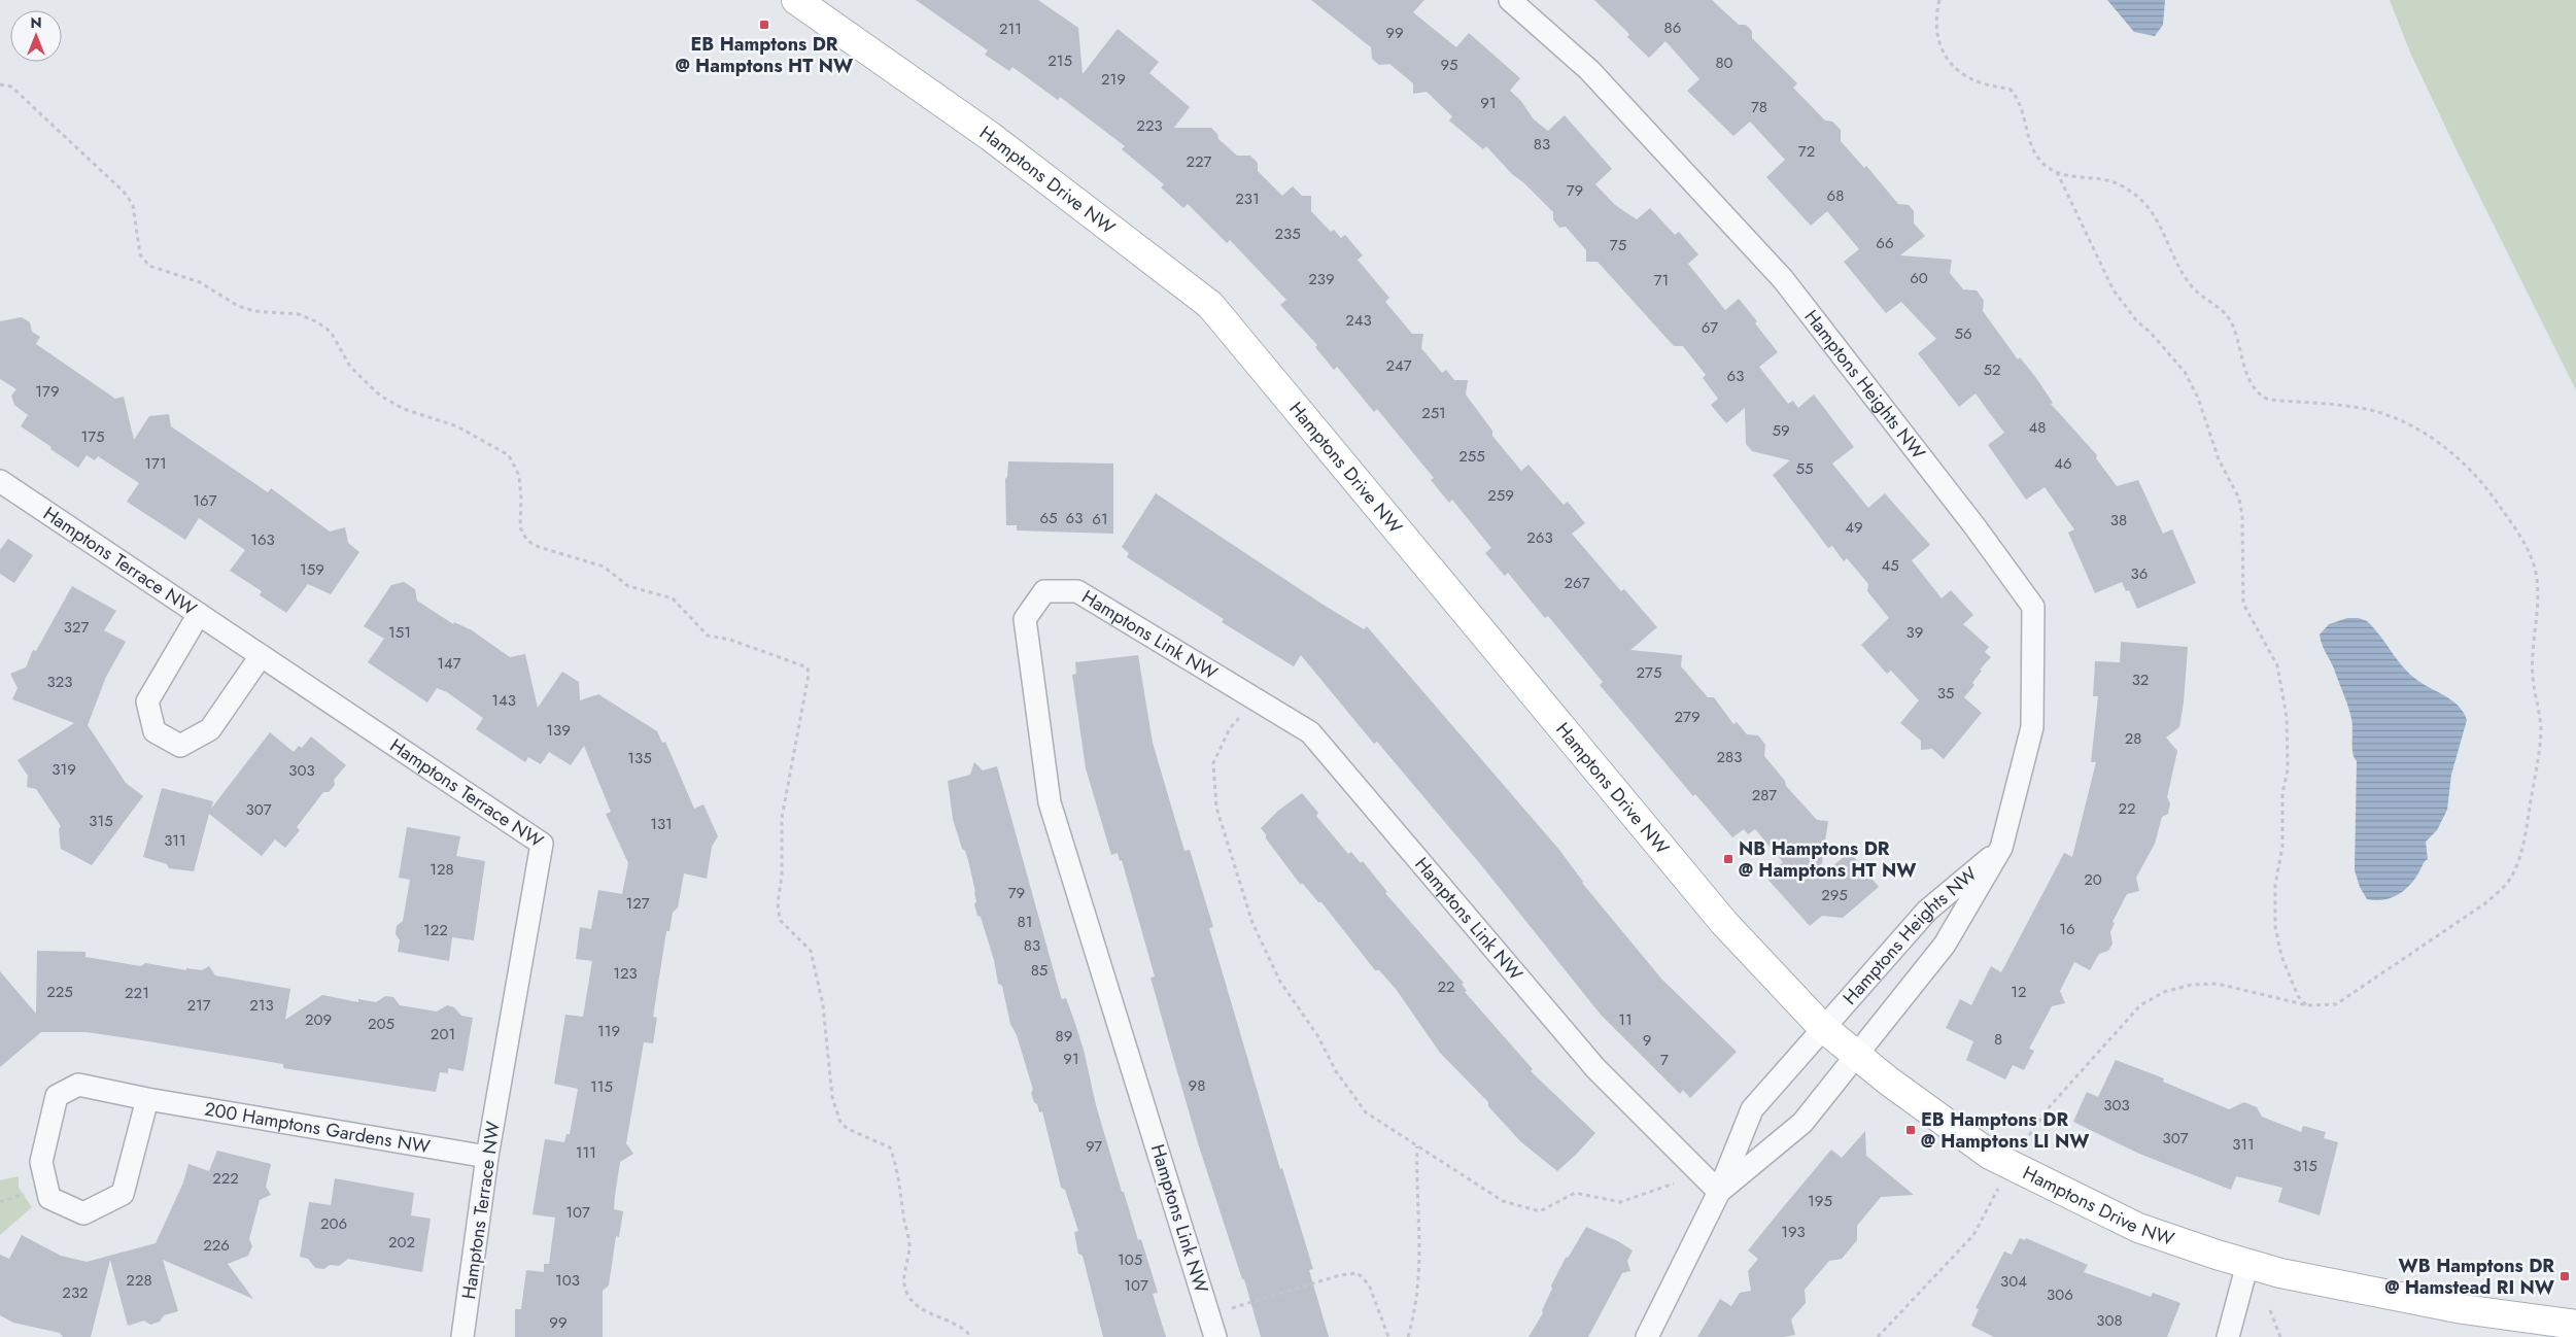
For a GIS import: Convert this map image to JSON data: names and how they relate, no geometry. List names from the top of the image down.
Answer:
{
  "streets": {
    "street": [
      "Hamptons Drive NW",
      "Hamptons Heights NW",
      "Hamptons Terrace NW",
      "Hamptons Link NW",
      "200 Hamptons Gardens NW"
    ]
  },
  "crossings": [
    ["Hamptons Drive NW", "Hamptons Heights NW"],
    ["Hamptons Terrace NW", "200 Hamptons Gardens NW"]
  ],
  "places": {
    "transit": [
      "EB Hamptons DR @ Hamptons HT NW",
      "NB Hamptons DR @ Hamptons HT NW",
      "EB Hamptons DR @ Hamptons LI NW",
      "WB Hamptons DR @ Hamstead RI NW"
    ]
  },
  "house_numbers": [
    "86",
    "211",
    "99",
    "215",
    "80",
    "95",
    "219",
    "91",
    "78",
    "223",
    "83",
    "72",
    "227",
    "79",
    "68",
    "231",
    "235",
    "66",
    "75",
    "60",
    "239",
    "71",
    "243",
    "67",
    "56",
    "247",
    "52",
    "63",
    "179",
    "251",
    "48",
    "59",
    "175",
    "255",
    "171",
    "46",
    "55",
    "259",
    "167",
    "65",
    "63",
    "61",
    "38",
    "49",
    "263",
    "163",
    "45",
    "159",
    "36",
    "267",
    "327",
    "151",
    "39",
    "147",
    "275",
    "32",
    "323",
    "35",
    "143",
    "279",
    "139",
    "28",
    "283",
    "135",
    "319",
    "303",
    "287",
    "22",
    "307",
    "315",
    "131",
    "311",
    "128",
    "20",
    "79",
    "295",
    "127",
    "81",
    "16",
    "122",
    "83",
    "85",
    "123",
    "22",
    "225",
    "12",
    "221",
    "217",
    "213",
    "209",
    "11",
    "205",
    "119",
    "201",
    "89",
    "8",
    "9",
    "91",
    "7",
    "98",
    "115",
    "303",
    "307",
    "311",
    "97",
    "111",
    "315",
    "222",
    "195",
    "107",
    "206",
    "193",
    "202",
    "226",
    "105",
    "228",
    "103",
    "304",
    "107",
    "232",
    "306",
    "308",
    "99"
  ],
  "north": "top"
}
